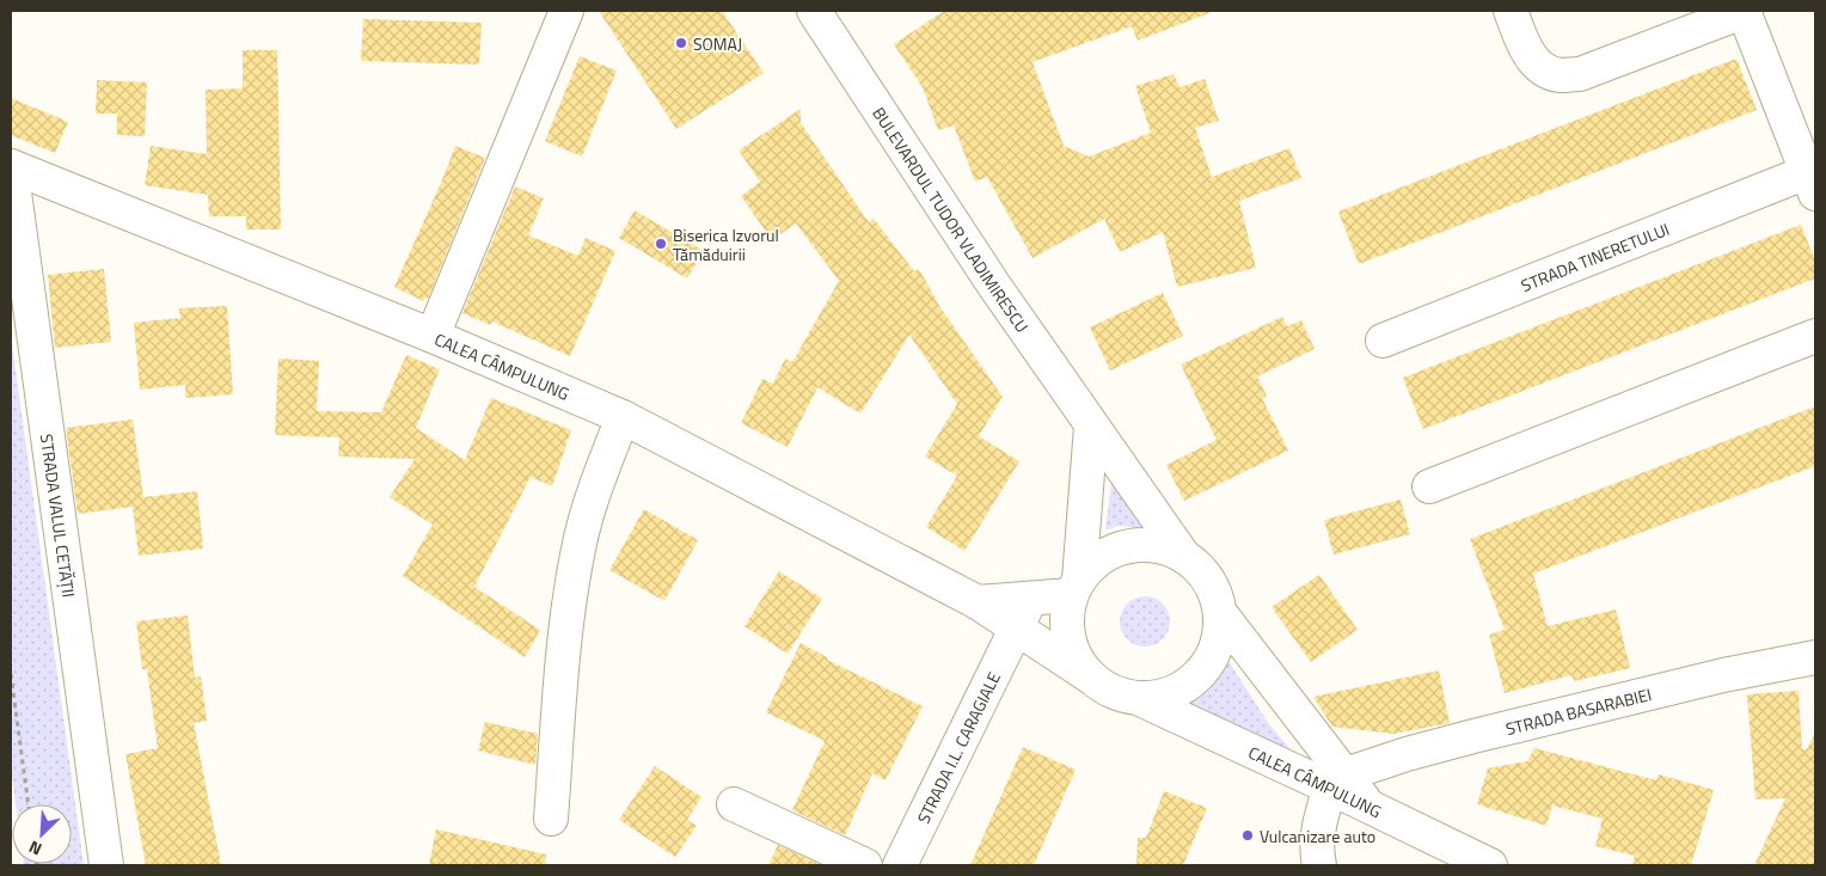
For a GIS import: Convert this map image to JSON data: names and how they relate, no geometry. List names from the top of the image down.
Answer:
{
  "streets": {
    "street": [
      "BULEVARDUL TUDOR VLADIMIRESCU",
      "STRADA TINERETULUI",
      "CALEA CÂMPULUNG",
      "STRADA VALUL CETĂȚII",
      "STRADA BASARABIEI",
      "STRADA I.L. CARAGIALE"
    ]
  },
  "crossings": [
    ["BULEVARDUL TUDOR VLADIMIRESCU", "CALEA CÂMPULUNG"],
    ["CALEA CÂMPULUNG", "STRADA VALUL CETĂȚII"],
    ["CALEA CÂMPULUNG", "STRADA BASARABIEI"],
    ["CALEA CÂMPULUNG", "STRADA I.L. CARAGIALE"]
  ],
  "places": ["SOMAJ", "Biserica Izvorul Tămăduirii", "Vulcanizare auto"],
  "north": "bottom left"
}
